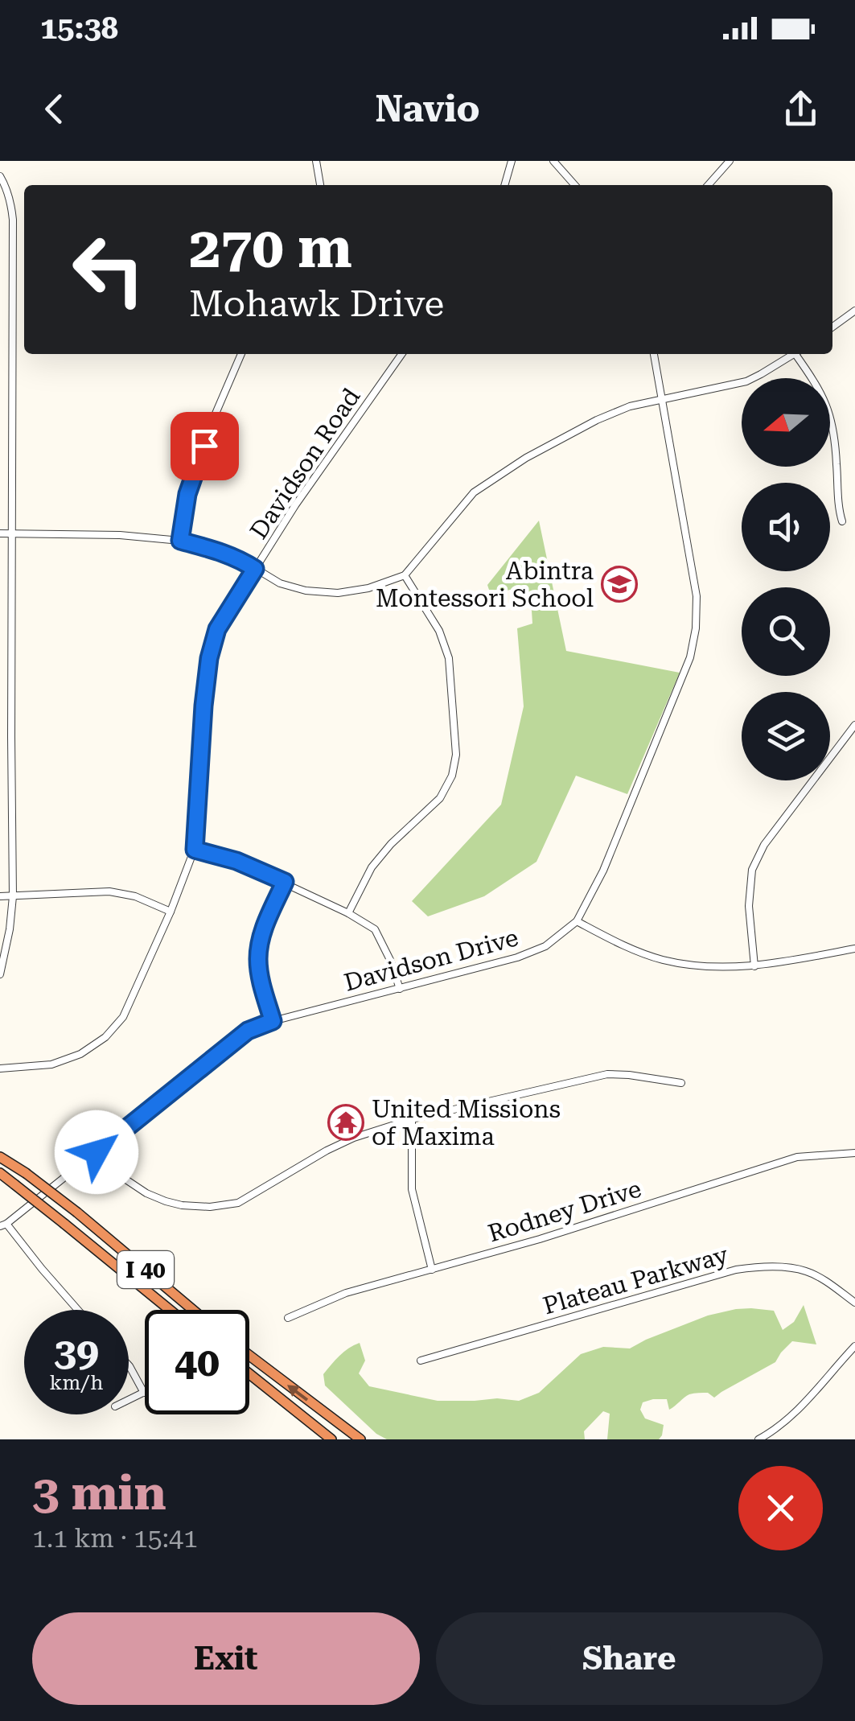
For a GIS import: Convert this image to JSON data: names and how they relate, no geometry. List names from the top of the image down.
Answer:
{
  "streets": {
    "highway": ["I 40"],
    "street": [
      "Davidson Road",
      "Davidson Drive",
      "Rodney Drive",
      "Plateau Parkway"
    ]
  },
  "places": {
    "school or university": ["Abintra Montessori School"],
    "temple": ["United Missions of Maxima"]
  },
  "north": "left",
  "page": {
    "status": "15:38",
    "header": "Navio",
    "turn": ["270 m", "Mohawk Drive"],
    "speed": "39 km/h",
    "limit": "40",
    "heading": ["3 min", "1.1 km · 15:41"],
    "buttons": ["Exit", "Share"]
  }
}
